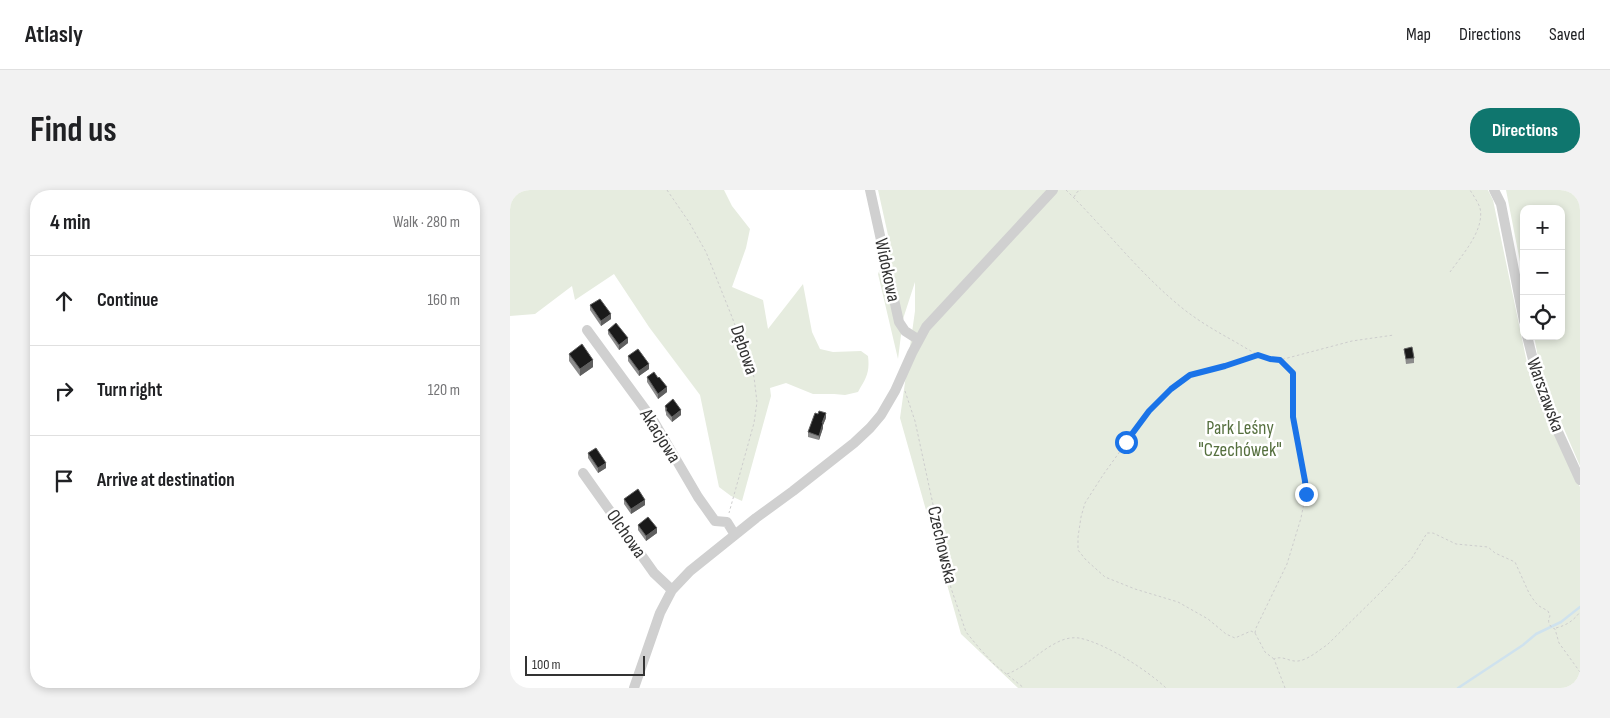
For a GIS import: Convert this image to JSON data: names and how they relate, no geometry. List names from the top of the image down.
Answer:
{
  "streets": {
    "street": [
      "Widokowa",
      "Warszawska",
      "Akacjowa",
      "Olchowa"
    ],
    "path": ["Dębowa", "Czechowska"]
  },
  "crossings": [
    ["Dębowa", "Akacjowa"]
  ],
  "parks": ["Park Leśny \"Czechówek\""],
  "scale_bar": "100 m",
  "page": {
    "header": "Atlasly",
    "nav": ["Map", "Directions", "Saved"],
    "buttons": "Directions",
    "title": "Find us",
    "heading": ["4 min", "Walk · 280 m"],
    "map_buttons": ["+", "−"],
    "list": [
      ["Continue", "160 m"],
      ["Turn right", "120 m"],
      "Arrive at destination"
    ],
    "scale": "100 m"
  }
}
